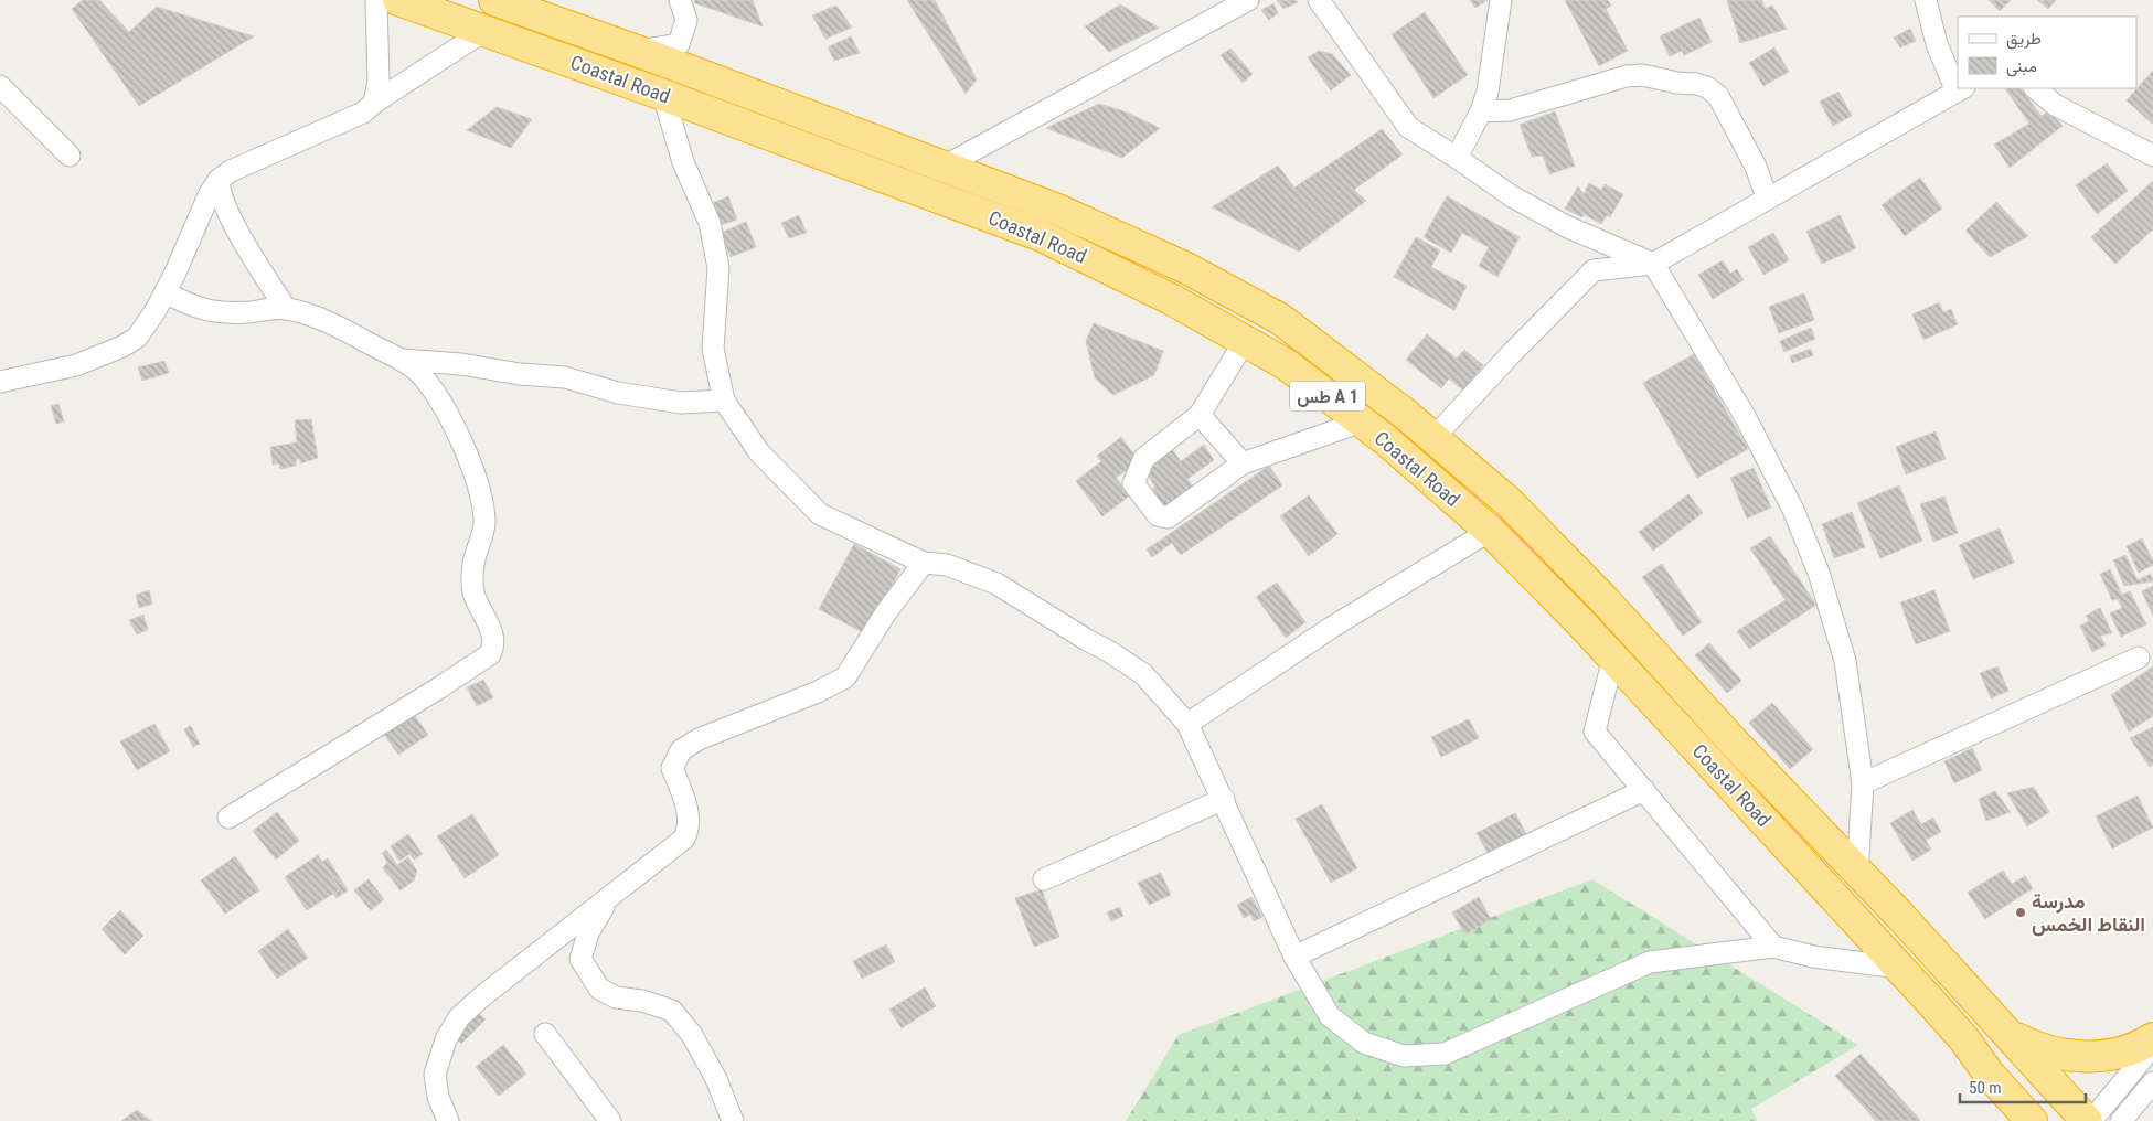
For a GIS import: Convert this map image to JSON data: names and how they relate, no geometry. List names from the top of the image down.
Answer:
{
  "streets": {
    "highway": ["Coastal Road", "طس A 1"]
  },
  "places": ["مدرسة النقاط الخمس"],
  "legend": ["طريق", "مبنى"],
  "scale_bar": "50 m"
}
